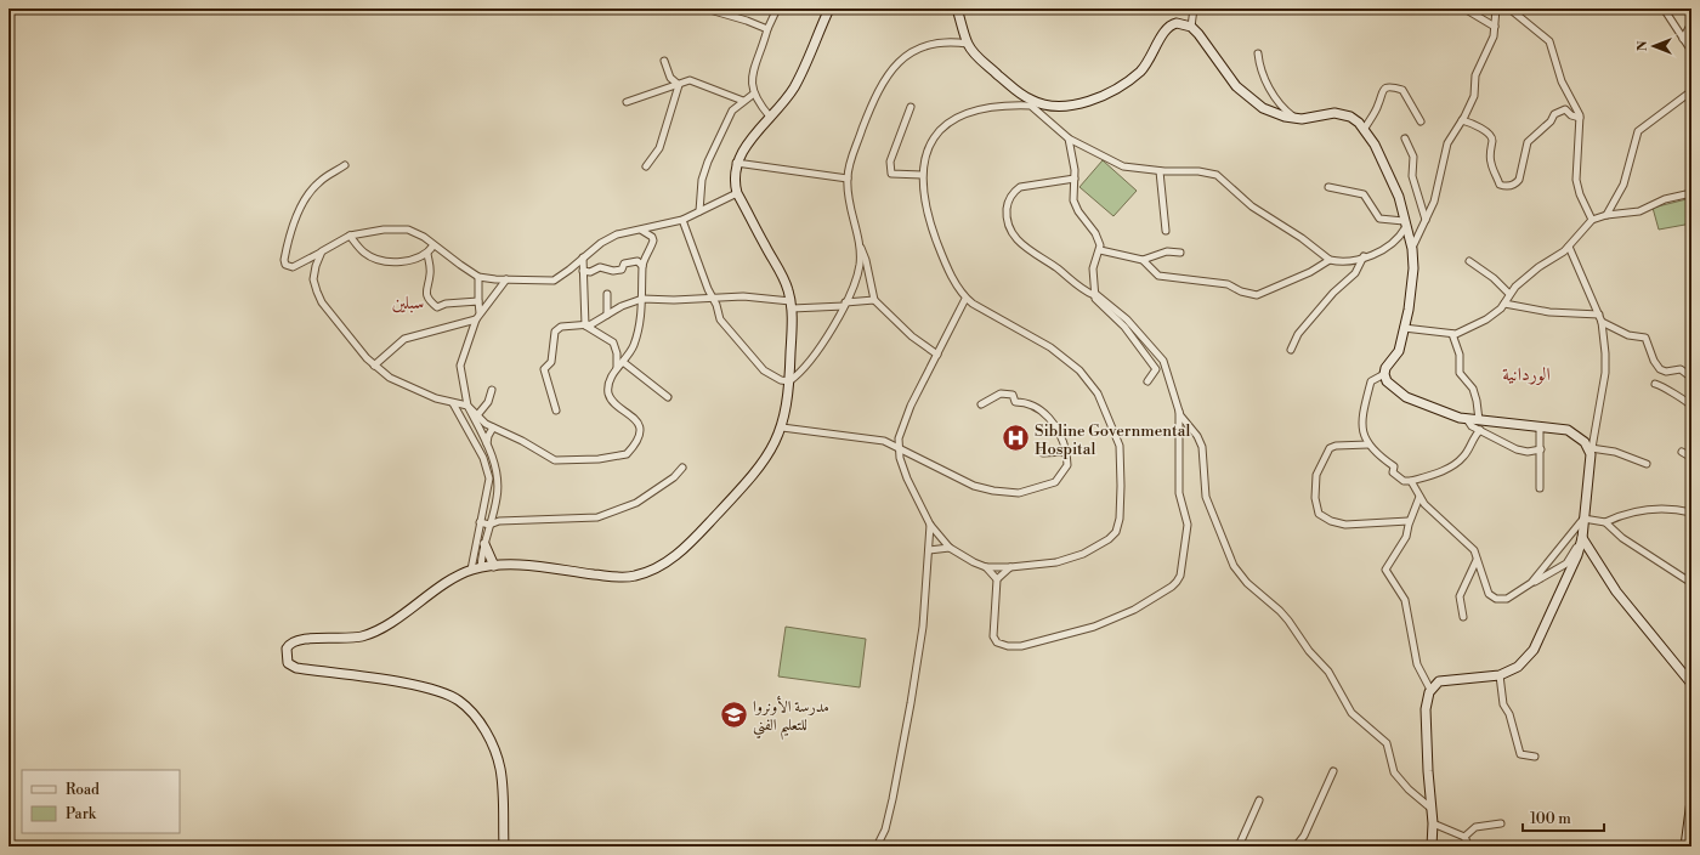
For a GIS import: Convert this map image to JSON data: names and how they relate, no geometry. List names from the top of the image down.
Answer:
{
  "districts": ["سبلين", "الوردانية"],
  "places": {
    "hospital": ["Sibline Governmental Hospital"],
    "school or university": ["مدرسة الأونروا للتعليم الفني"]
  },
  "legend": ["Road", "Park"],
  "scale_bar": "100 m",
  "north": "left"
}
